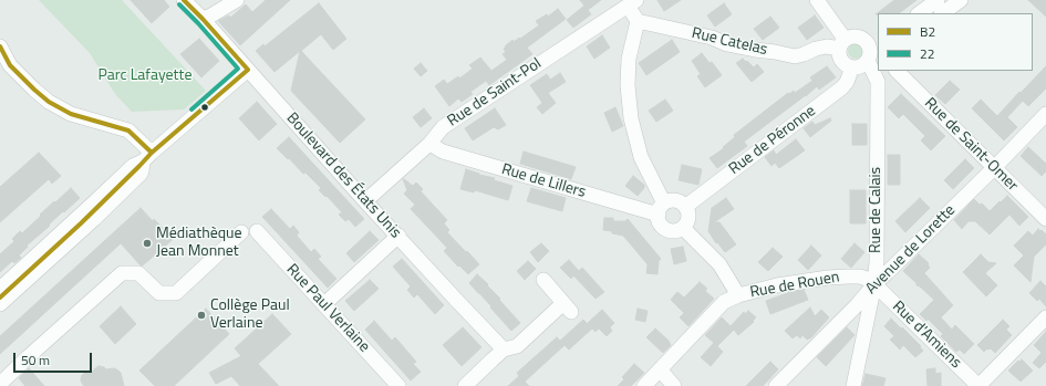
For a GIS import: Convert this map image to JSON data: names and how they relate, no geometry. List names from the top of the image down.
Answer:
{
  "streets": {
    "street": [
      "Rue Catelas",
      "Rue de Saint-Pol",
      "Rue de Péronne",
      "Rue de Saint-Omer",
      "Boulevard des États Unis",
      "Rue de Lillers",
      "Rue de Calais",
      "Avenue de Lorette",
      "Rue de Rouen",
      "Rue Paul Verlaine",
      "Rue d'Amiens"
    ]
  },
  "crossings": [
    ["Rue Catelas", "Rue de Péronne"],
    ["Rue Catelas", "Rue de Calais"],
    ["Rue de Saint-Pol", "Boulevard des États Unis"],
    ["Rue de Saint-Pol", "Rue de Lillers"],
    ["Rue de Péronne", "Rue de Lillers"],
    ["Rue de Péronne", "Rue de Calais"],
    ["Rue de Saint-Omer", "Avenue de Lorette"],
    ["Rue de Calais", "Avenue de Lorette"],
    ["Rue de Calais", "Rue de Rouen"],
    ["Rue de Calais", "Rue d'Amiens"],
    ["Avenue de Lorette", "Rue de Rouen"],
    ["Avenue de Lorette", "Rue d'Amiens"],
    ["Rue de Rouen", "Rue d'Amiens"]
  ],
  "parks": ["Parc Lafayette"],
  "places": ["Médiathèque Jean Monnet", "Collège Paul Verlaine"],
  "lines": ["transit line B2", "transit line 22"],
  "legend": ["B2", "22"],
  "scale_bar": "50 m"
}
